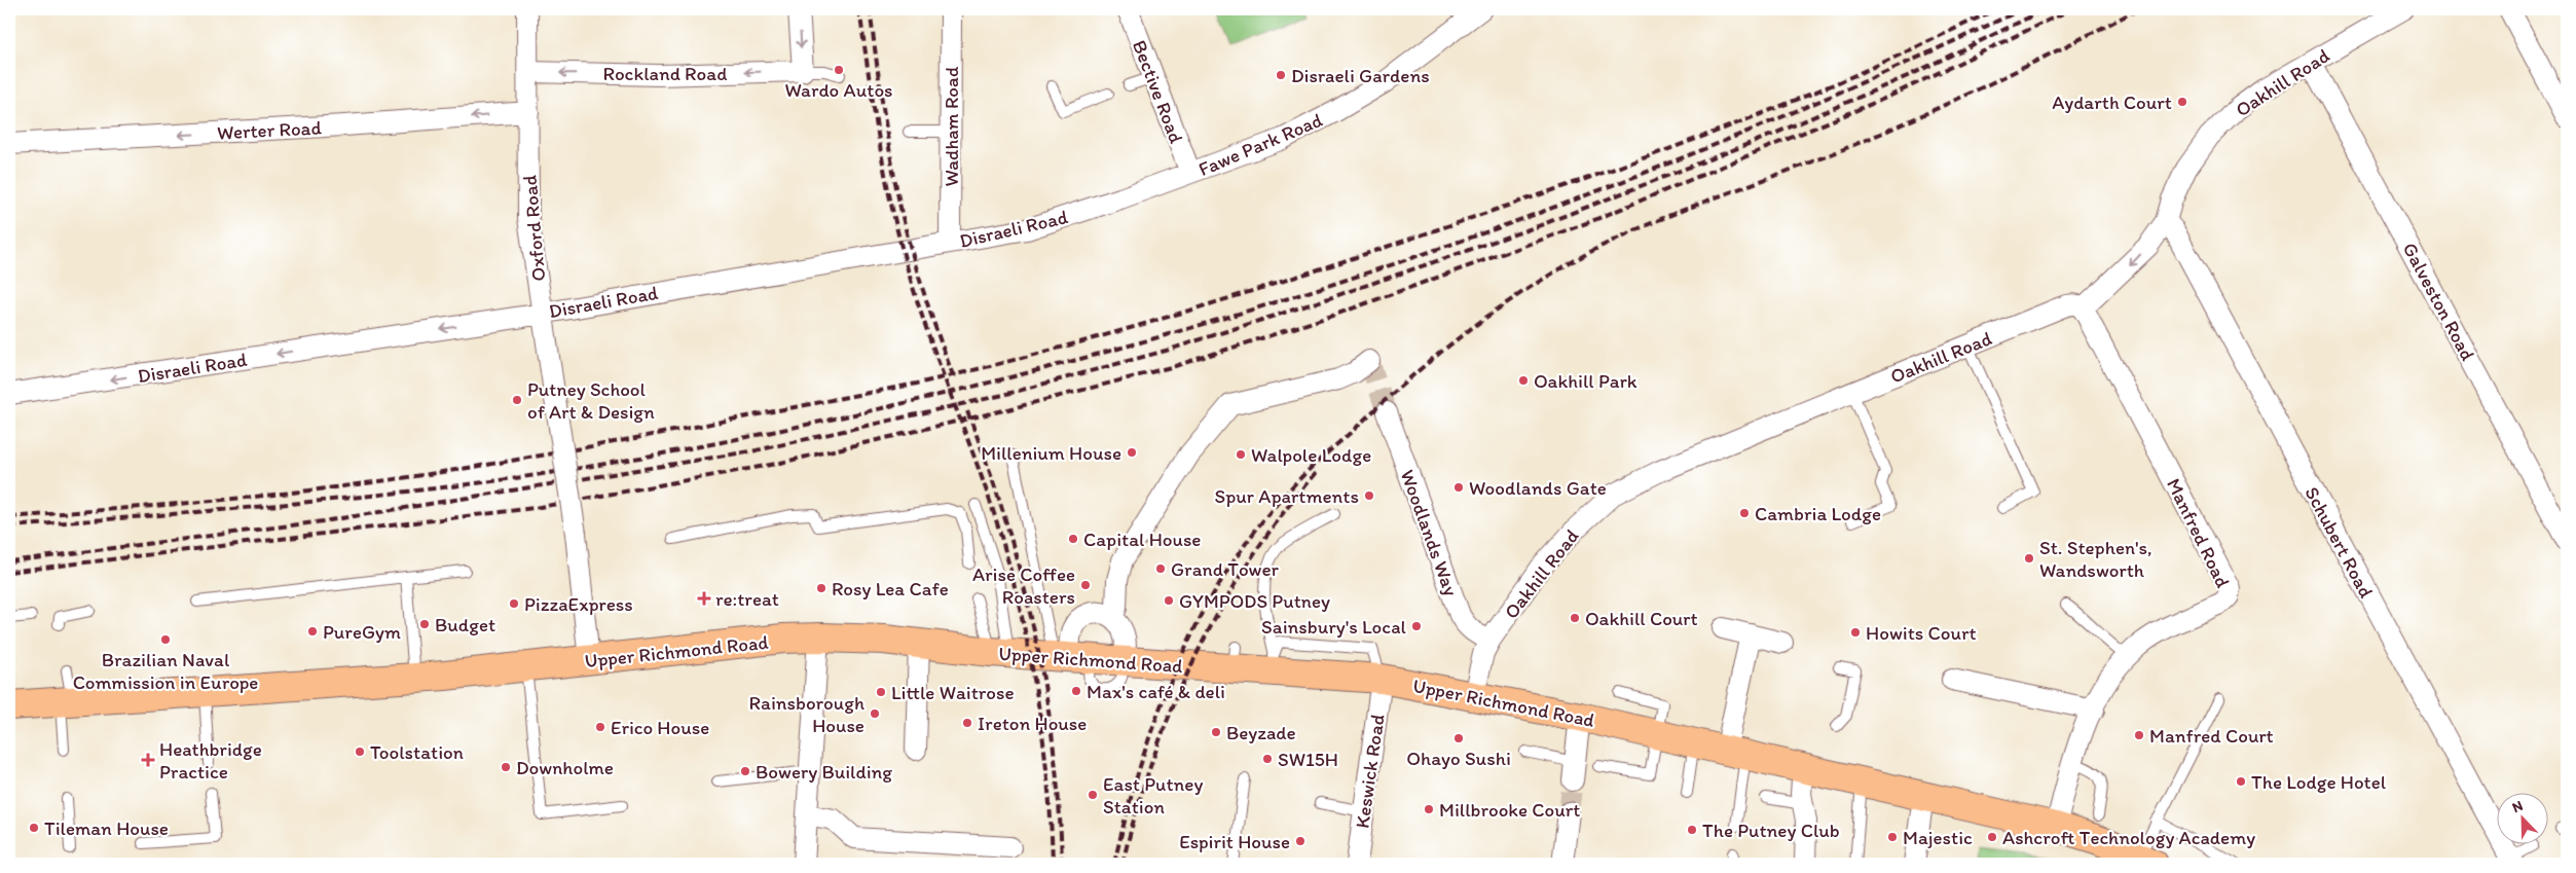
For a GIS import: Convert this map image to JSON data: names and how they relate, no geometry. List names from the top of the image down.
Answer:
{
  "streets": {
    "highway": ["Upper Richmond Road"],
    "street": [
      "Rockland Road",
      "Oakhill Road",
      "Bective Road",
      "Wadham Road",
      "Werter Road",
      "Fawe Park Road",
      "Oxford Road",
      "Disraeli Road",
      "Galveston Road",
      "Woodlands Way",
      "Manfred Road",
      "Schubert Road",
      "Keswick Road"
    ]
  },
  "crossings": [
    ["Rockland Road", "Oxford Road"],
    ["Oakhill Road", "Galveston Road"],
    ["Oakhill Road", "Woodlands Way"],
    ["Oakhill Road", "Manfred Road"],
    ["Oakhill Road", "Schubert Road"],
    ["Oakhill Road", "Upper Richmond Road"],
    ["Bective Road", "Fawe Park Road"],
    ["Bective Road", "Disraeli Road"],
    ["Wadham Road", "Disraeli Road"],
    ["Werter Road", "Oxford Road"],
    ["Fawe Park Road", "Disraeli Road"],
    ["Oxford Road", "Disraeli Road"],
    ["Oxford Road", "Upper Richmond Road"],
    ["Manfred Road", "Upper Richmond Road"],
    ["Upper Richmond Road", "Keswick Road"]
  ],
  "one_way": ["Rockland Road", "Werter Road", "Disraeli Road"],
  "places": {
    "other": [
      "Wardo Autos",
      "Disraeli Gardens",
      "Aydarth Court",
      "Oakhill Park",
      "Putney School of Art & Design",
      "Millenium House",
      "Walpole Lodge",
      "Woodlands Gate",
      "Spur Apartments",
      "Cambria Lodge",
      "Capital House",
      "St. Stephen's, Wandsworth",
      "Grand Tower",
      "Arise Coffee Roasters",
      "Rosy Lea Cafe",
      "GYMPODS Putney",
      "PizzaExpress",
      "Oakhill Court",
      "Budget",
      "Sainsbury's Local",
      "PureGym",
      "Howits Court",
      "Brazilian Naval Commission in Europe",
      "Max's café & deli",
      "Little Waitrose",
      "Rainsborough House",
      "Ireton House",
      "Erico House",
      "Beyzade",
      "Manfred Court",
      "Ohayo Sushi",
      "Toolstation",
      "SW15H",
      "Downholme",
      "Bowery Building",
      "The Lodge Hotel",
      "East Putney Station",
      "Millbrooke Court",
      "Tileman House",
      "The Putney Club",
      "Majestic",
      "Ashcroft Technology Academy",
      "Espirit House"
    ],
    "health": ["re:treat", "Heathbridge Practice"]
  },
  "north": "top left"
}
